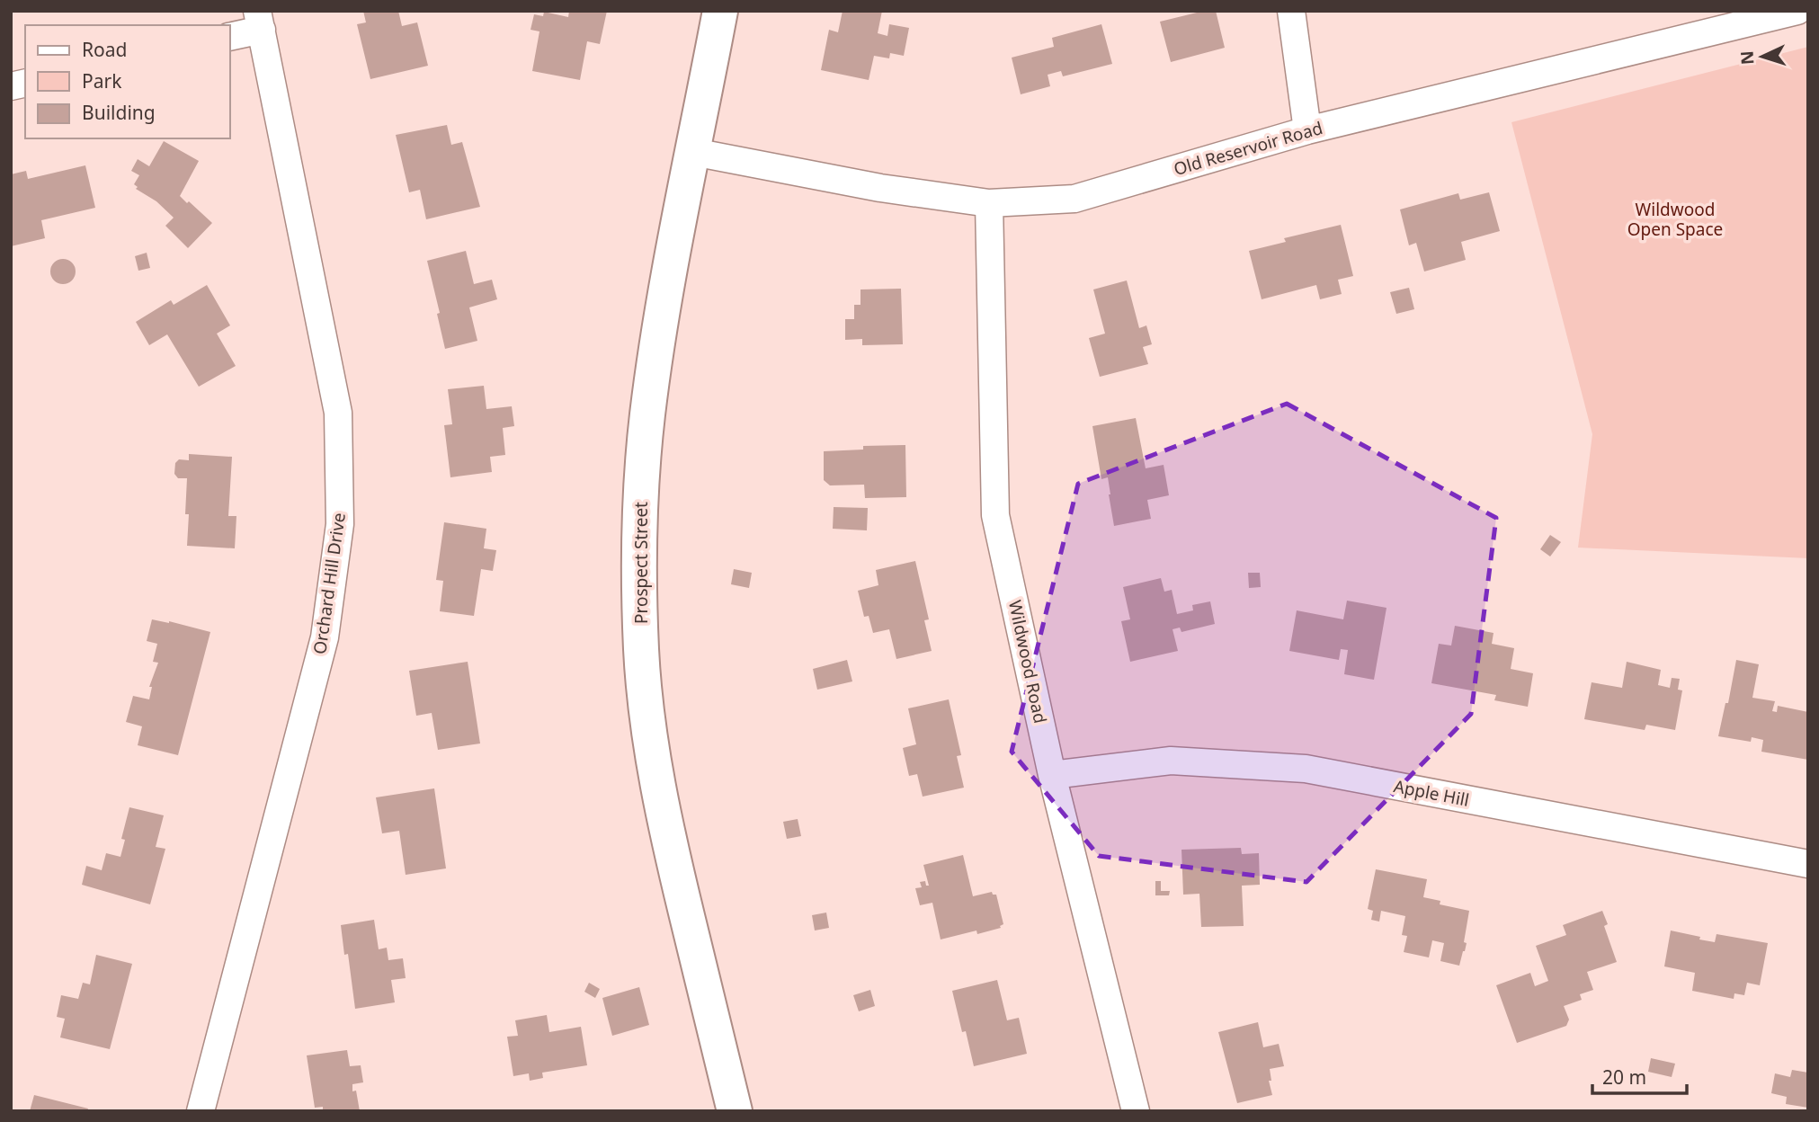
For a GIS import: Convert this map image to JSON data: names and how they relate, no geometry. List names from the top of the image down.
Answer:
{
  "streets": {
    "main road": ["Prospect Street"],
    "street": [
      "Old Reservoir Road",
      "Orchard Hill Drive",
      "Wildwood Road",
      "Apple Hill"
    ]
  },
  "crossings": [
    ["Old Reservoir Road", "Prospect Street"],
    ["Old Reservoir Road", "Wildwood Road"],
    ["Wildwood Road", "Apple Hill"]
  ],
  "parks": ["Wildwood Open Space"],
  "legend": ["Road", "Park", "Building"],
  "scale_bar": "20 m",
  "north": "left"
}
